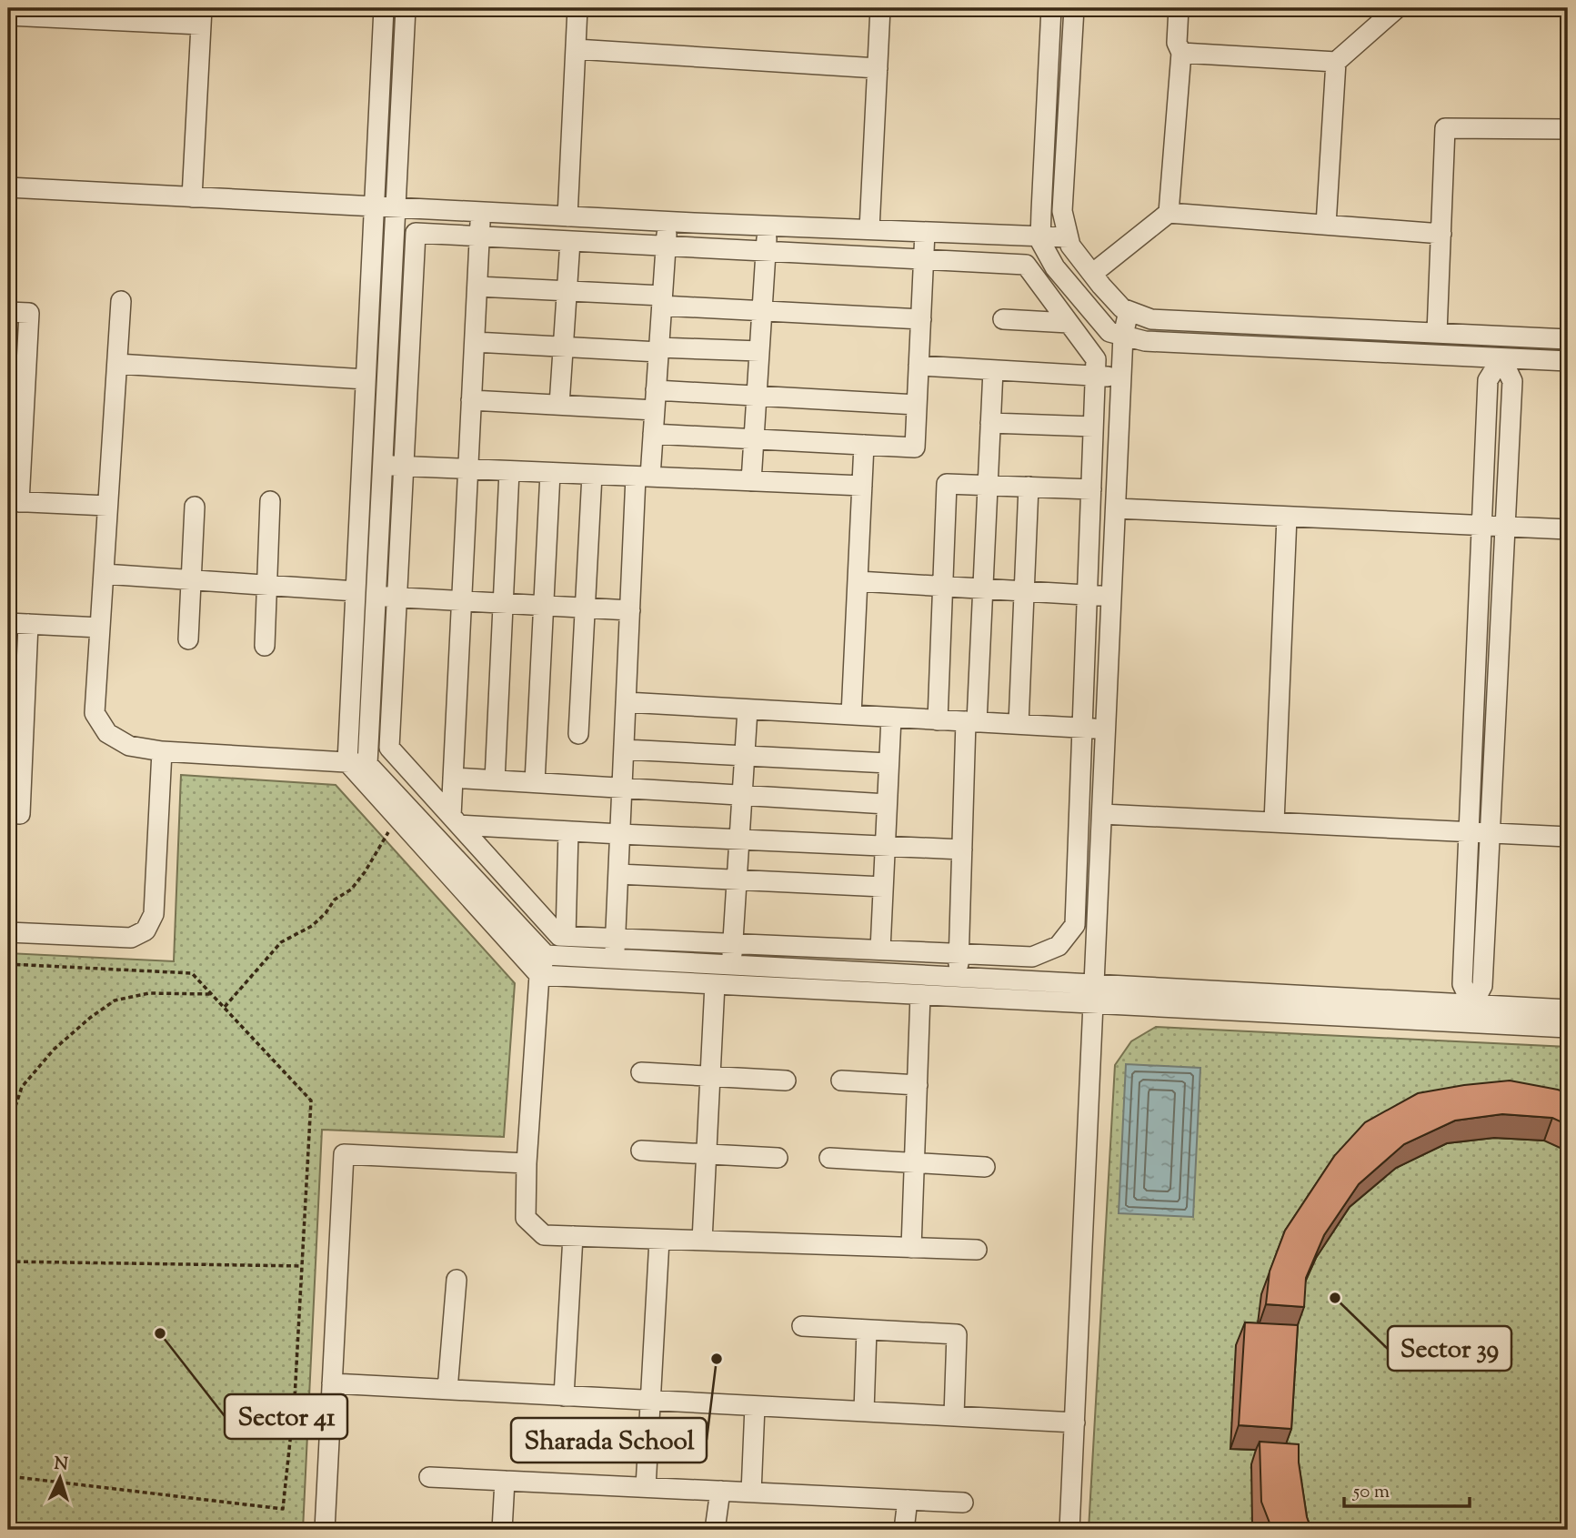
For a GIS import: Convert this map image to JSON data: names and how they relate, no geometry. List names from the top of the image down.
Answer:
{
  "places": ["Sector 39", "Sector 41", "Sharada School"],
  "scale_bar": "50 m",
  "north": "top"
}
